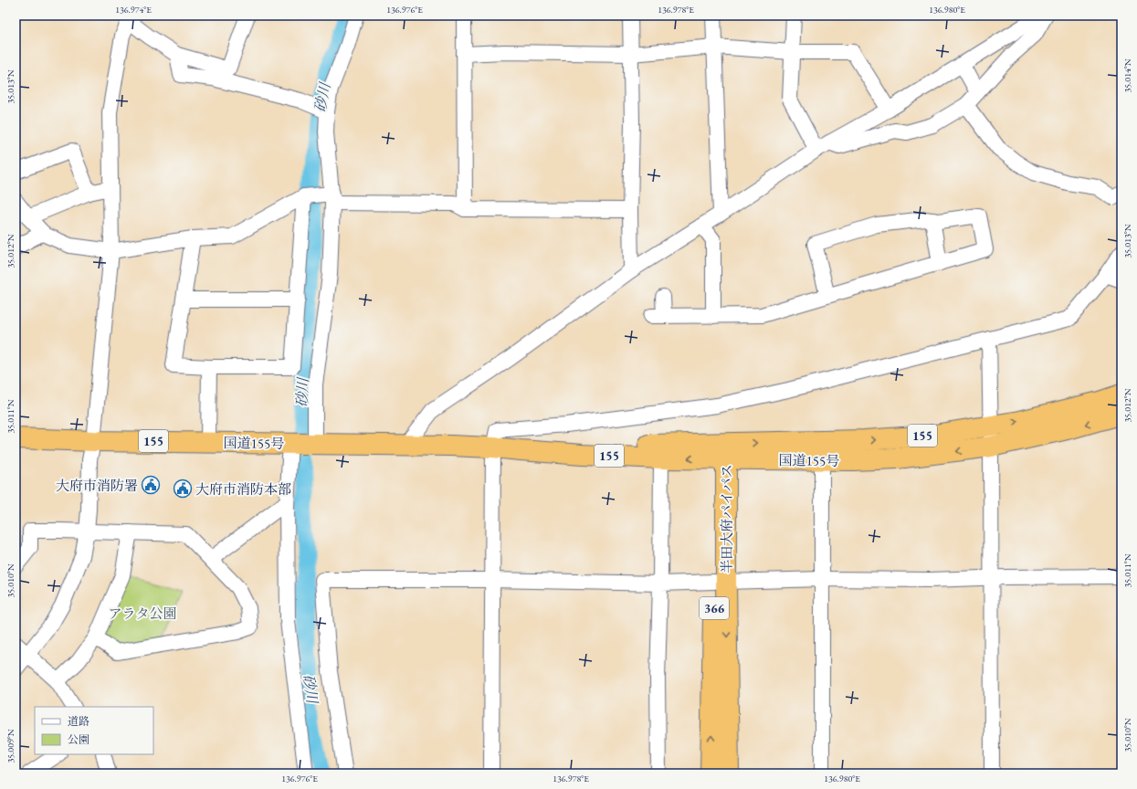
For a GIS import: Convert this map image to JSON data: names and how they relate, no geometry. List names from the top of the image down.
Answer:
{
  "streets": {
    "highway": [
      "155",
      "国道155号",
      "半田大府パイパス",
      "366"
    ]
  },
  "crossings": [
    ["国道155号", "半田大府パイパス"]
  ],
  "water": ["砂川"],
  "parks": ["アラタ公園"],
  "places": {
    "public building": ["大府市消防署", "大府市消防本部"]
  },
  "legend": ["道路", "公園"],
  "coordinates": [
    "136.974°E",
    "136.976°E",
    "136.978°E",
    "136.980°E",
    "35.014°N",
    "35.013°N",
    "35.012°N",
    "35.011°N",
    "35.010°N",
    "35.009°N"
  ]
}
